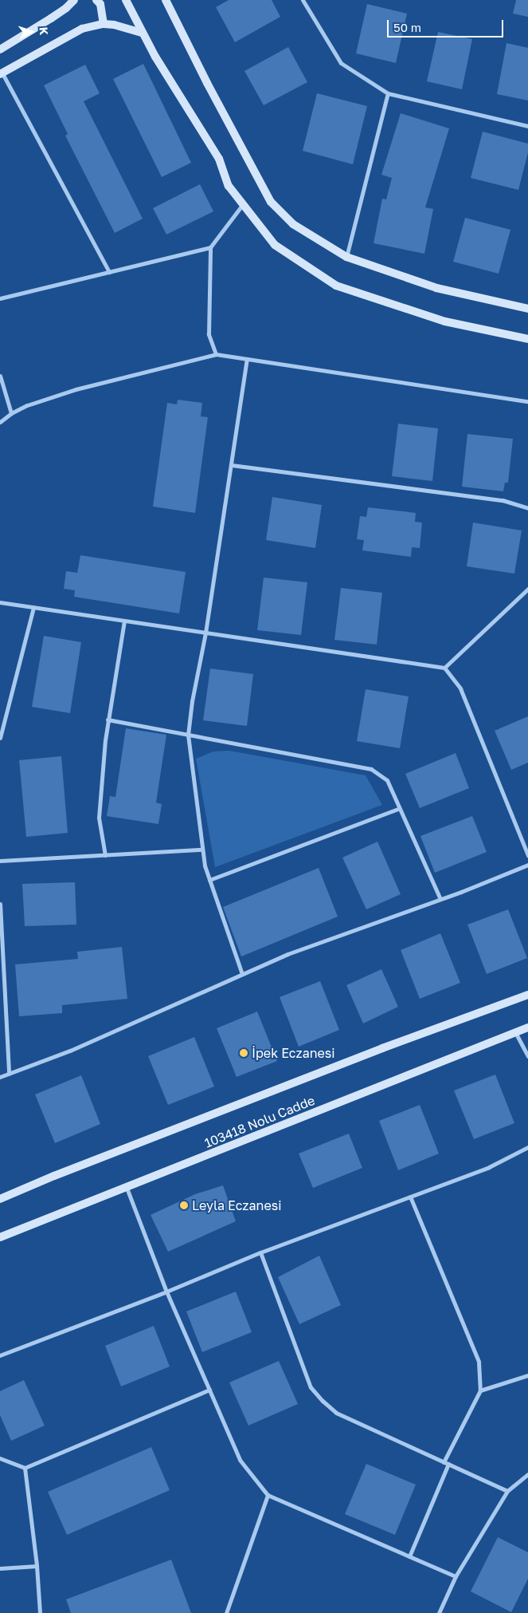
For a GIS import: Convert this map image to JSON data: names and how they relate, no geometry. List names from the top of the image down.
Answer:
{
  "streets": {
    "main road": ["103418 Nolu Cadde"]
  },
  "places": ["İpek Eczanesi", "Leyla Eczanesi"],
  "scale_bar": "50 m",
  "north": "right"
}
